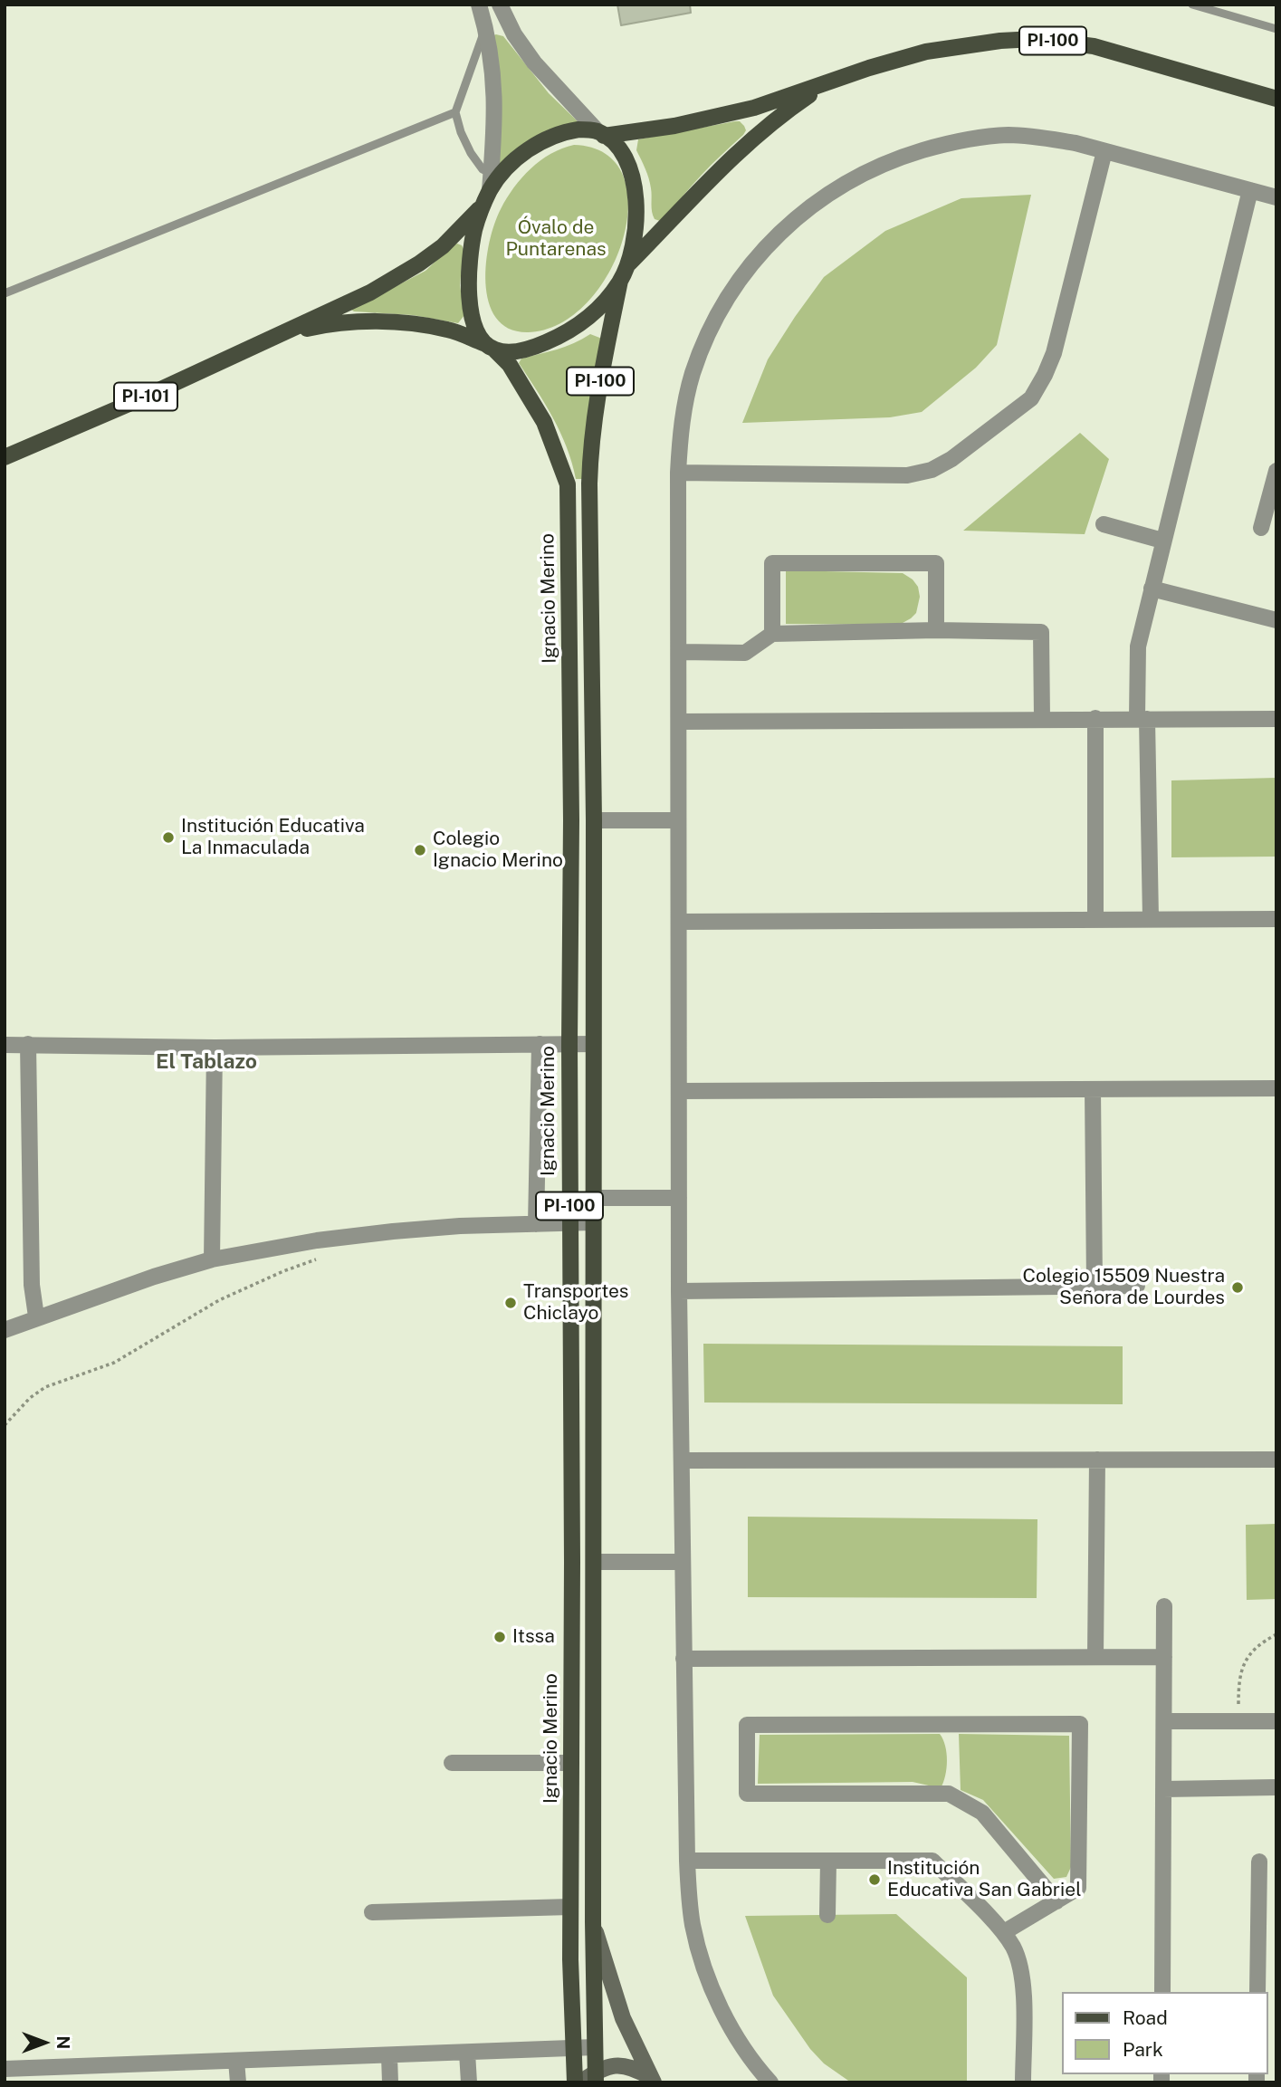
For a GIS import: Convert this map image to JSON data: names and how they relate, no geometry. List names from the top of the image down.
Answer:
{
  "streets": {
    "main road": ["PI-100", "PI-101", "Ignacio Merino"]
  },
  "crossings": [
    ["PI-100", "PI-101"],
    ["PI-100", "Ignacio Merino"],
    ["PI-101", "Ignacio Merino"]
  ],
  "districts": ["El Tablazo"],
  "parks": ["Óvalo de Puntarenas"],
  "places": [
    "Institución Educativa La Inmaculada",
    "Colegio Ignacio Merino",
    "Colegio 15509 Nuestra Señora de Lourdes",
    "Transportes Chiclayo",
    "Itssa",
    "Institución Educativa San Gabriel"
  ],
  "legend": ["Road", "Park"],
  "north": "right"
}
